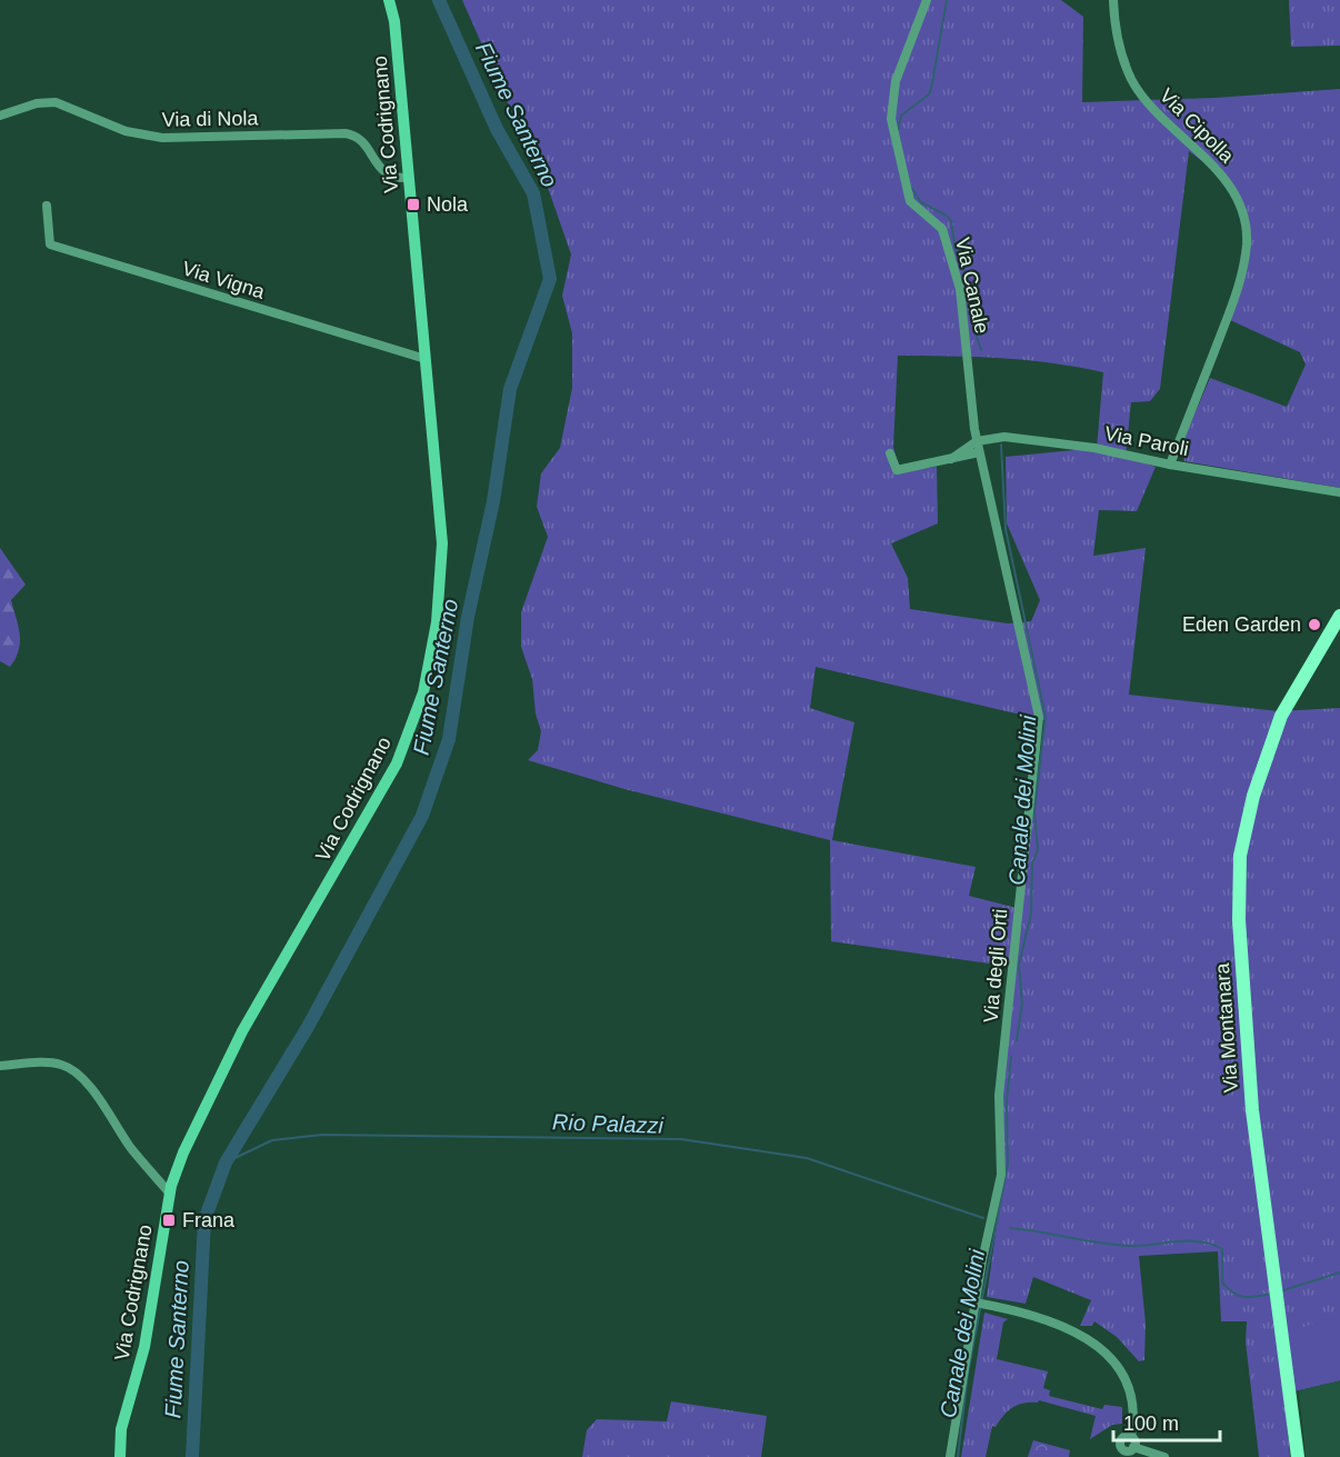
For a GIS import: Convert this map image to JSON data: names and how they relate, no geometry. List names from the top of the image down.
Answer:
{
  "streets": {
    "main road": ["Via Montanara"],
    "street": [
      "Via di Nola",
      "Via Codrignano",
      "Via Cipolla",
      "Via Vigna",
      "Via Canale",
      "Via Paroli",
      "Via degli Orti"
    ]
  },
  "crossings": [
    ["Via di Nola", "Via Codrignano"],
    ["Via Codrignano", "Via Vigna"],
    ["Via Cipolla", "Via Paroli"],
    ["Via Canale", "Via Paroli"],
    ["Via Canale", "Via degli Orti"],
    ["Via Paroli", "Via degli Orti"]
  ],
  "water": ["Fiume Santerno", "Canale dei Molini", "Rio Palazzi"],
  "places": {
    "transit": ["Nola", "Frana"],
    "other": ["Eden Garden"]
  },
  "scale_bar": "100 m"
}
